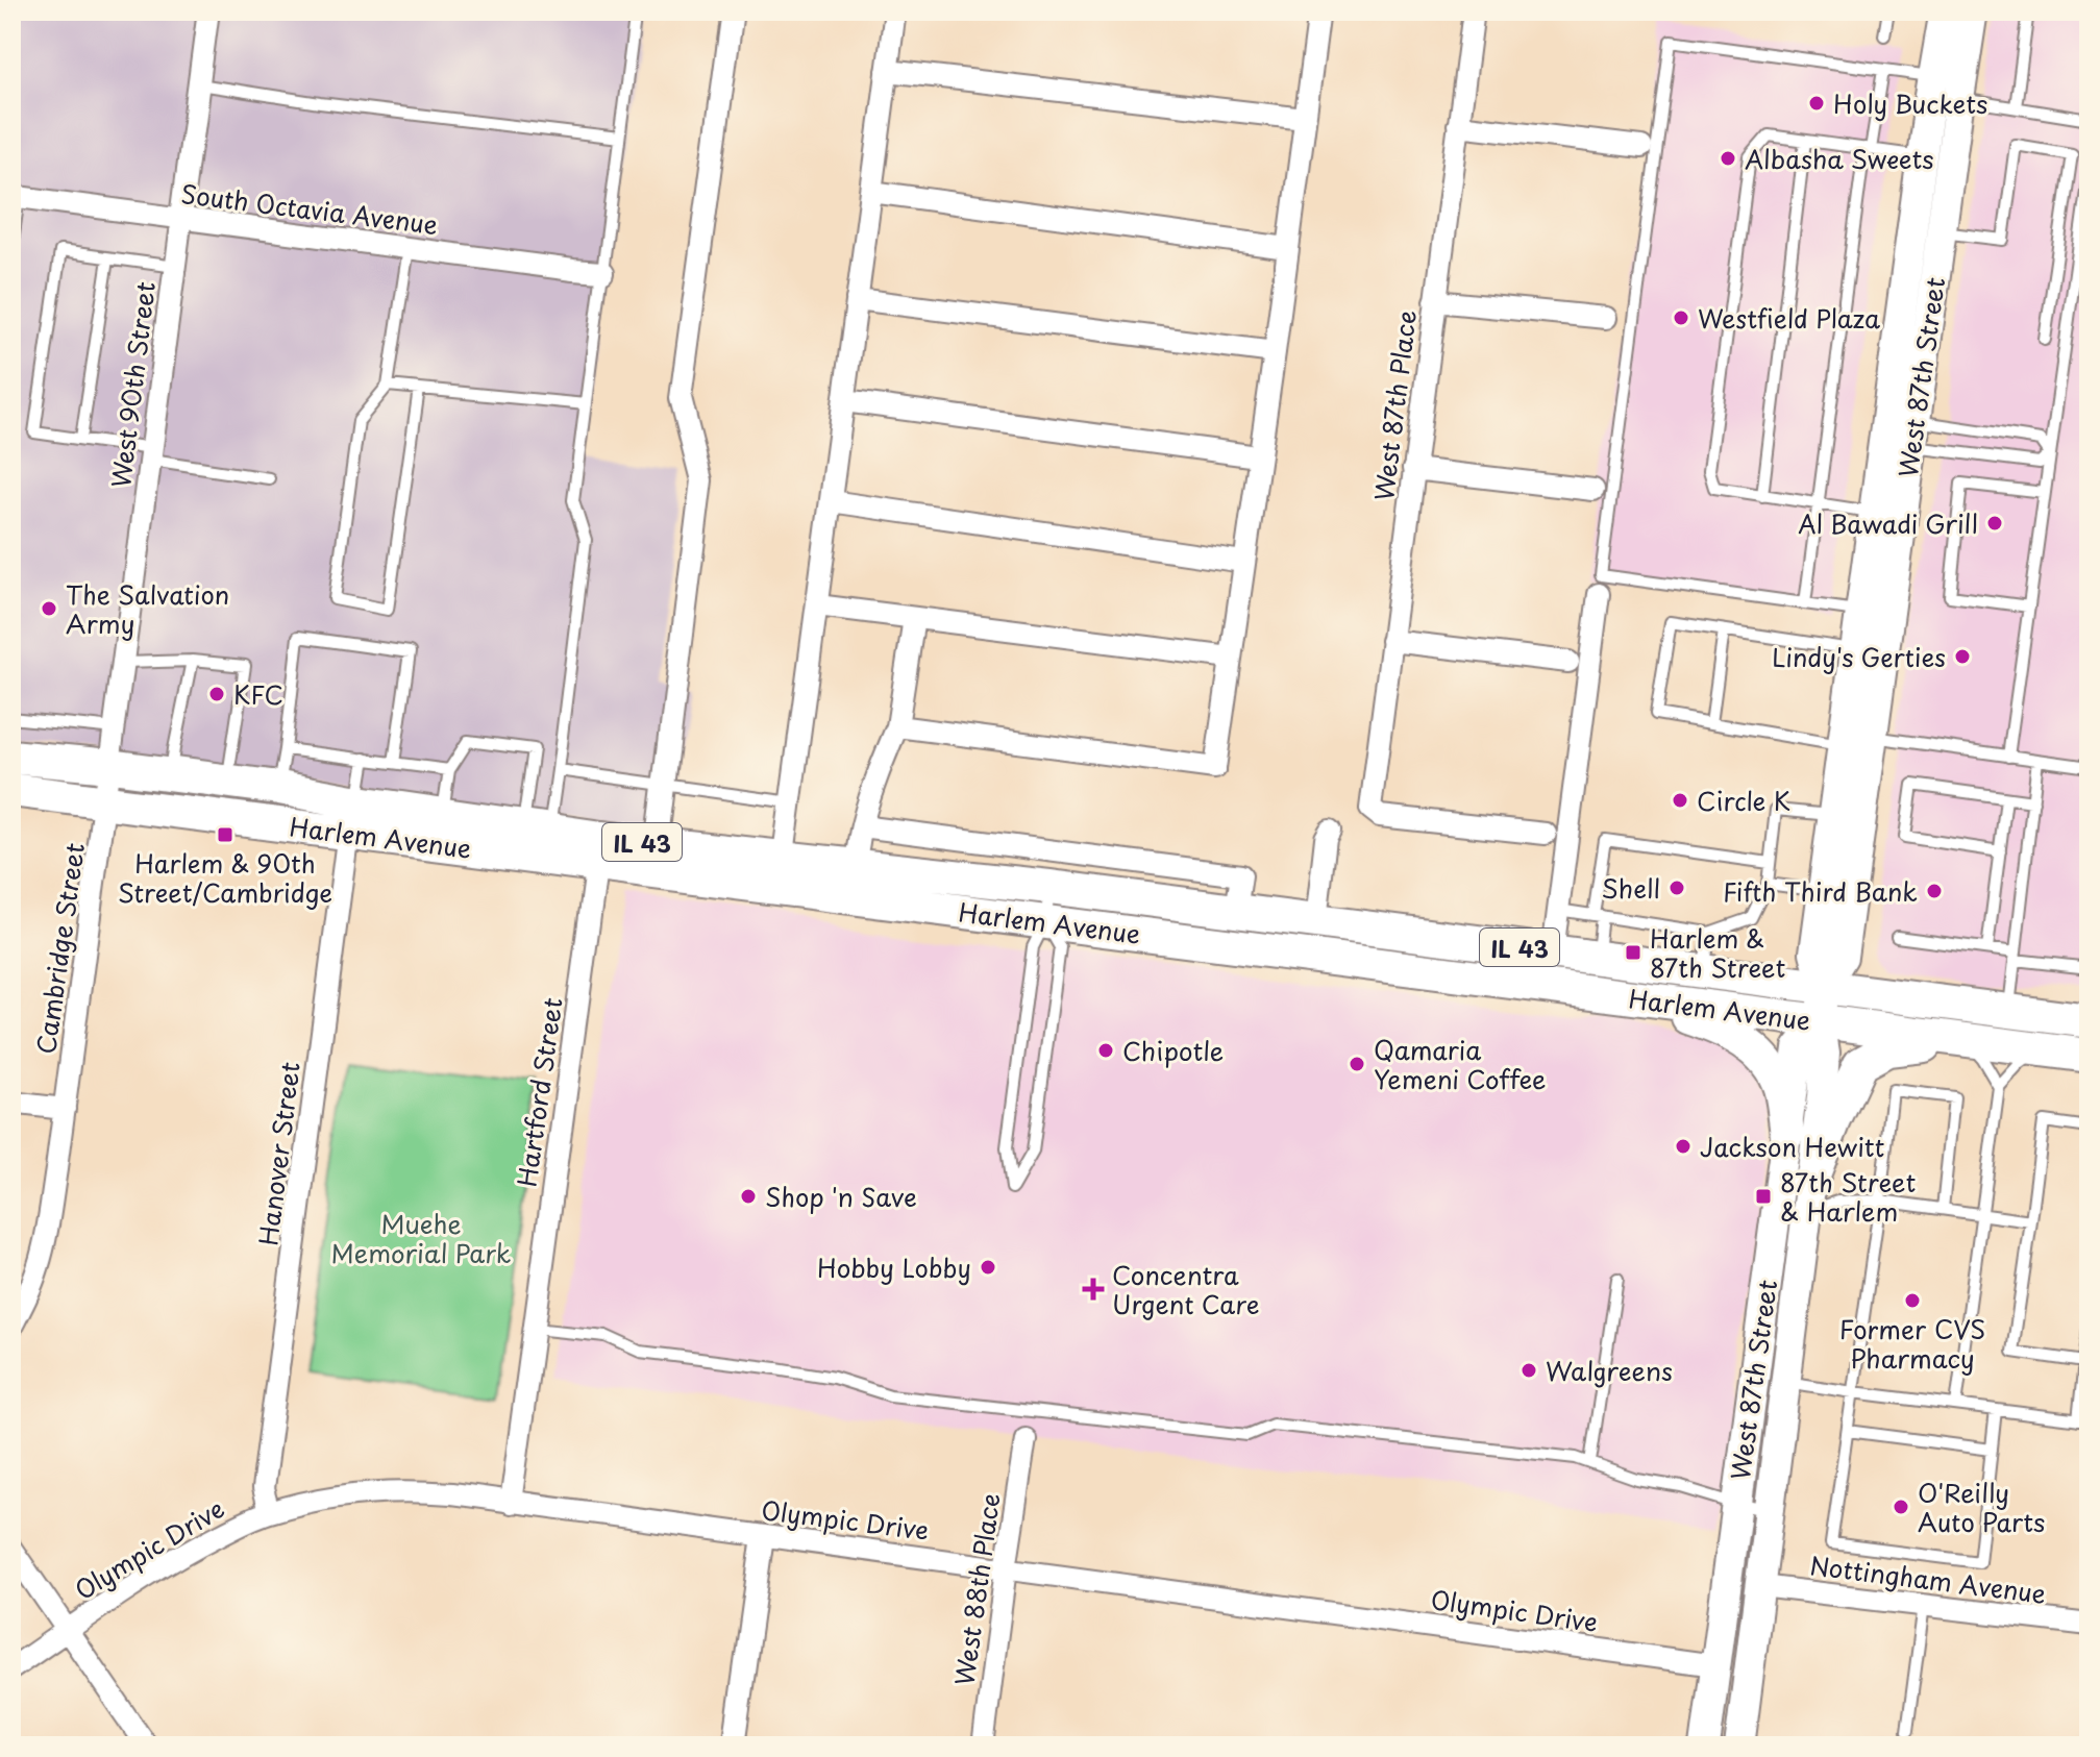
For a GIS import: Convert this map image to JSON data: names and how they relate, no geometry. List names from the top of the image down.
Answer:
{
  "streets": {
    "main road": ["West 87th Street", "Harlem Avenue", "IL 43"],
    "street": [
      "South Octavia Avenue",
      "West 90th Street",
      "West 87th Place",
      "Cambridge Street",
      "Hartford Street",
      "Hanover Street",
      "Olympic Drive",
      "Nottingham Avenue",
      "West 88th Place"
    ]
  },
  "crossings": [
    ["South Octavia Avenue", "West 90th Street"],
    ["West 87th Street", "Harlem Avenue"],
    ["West 87th Street", "Olympic Drive"],
    ["West 87th Street", "Nottingham Avenue"],
    ["West 90th Street", "Harlem Avenue"],
    ["West 90th Street", "Cambridge Street"],
    ["Harlem Avenue", "Cambridge Street"],
    ["Harlem Avenue", "Hartford Street"],
    ["Harlem Avenue", "Hanover Street"],
    ["Hartford Street", "Olympic Drive"],
    ["Hanover Street", "Olympic Drive"],
    ["Olympic Drive", "West 88th Place"]
  ],
  "parks": ["Muehe Memorial Park"],
  "places": {
    "other": [
      "Holy Buckets",
      "Albasha Sweets",
      "Westfield Plaza",
      "Al Bawadi Grill",
      "The Salvation Army",
      "Lindy's Gerties",
      "KFC",
      "Circle K",
      "Shell",
      "Fifth Third Bank",
      "Chipotle",
      "Qamaria Yemeni Coffee",
      "Jackson Hewitt",
      "Shop 'n Save",
      "Hobby Lobby",
      "Former CVS Pharmacy",
      "Walgreens",
      "O'Reilly Auto Parts"
    ],
    "transit": ["Harlem & 90th Street/Cambridge", "Harlem & 87th Street", "87th Street & Harlem"],
    "health": ["Concentra Urgent Care"]
  }
}
